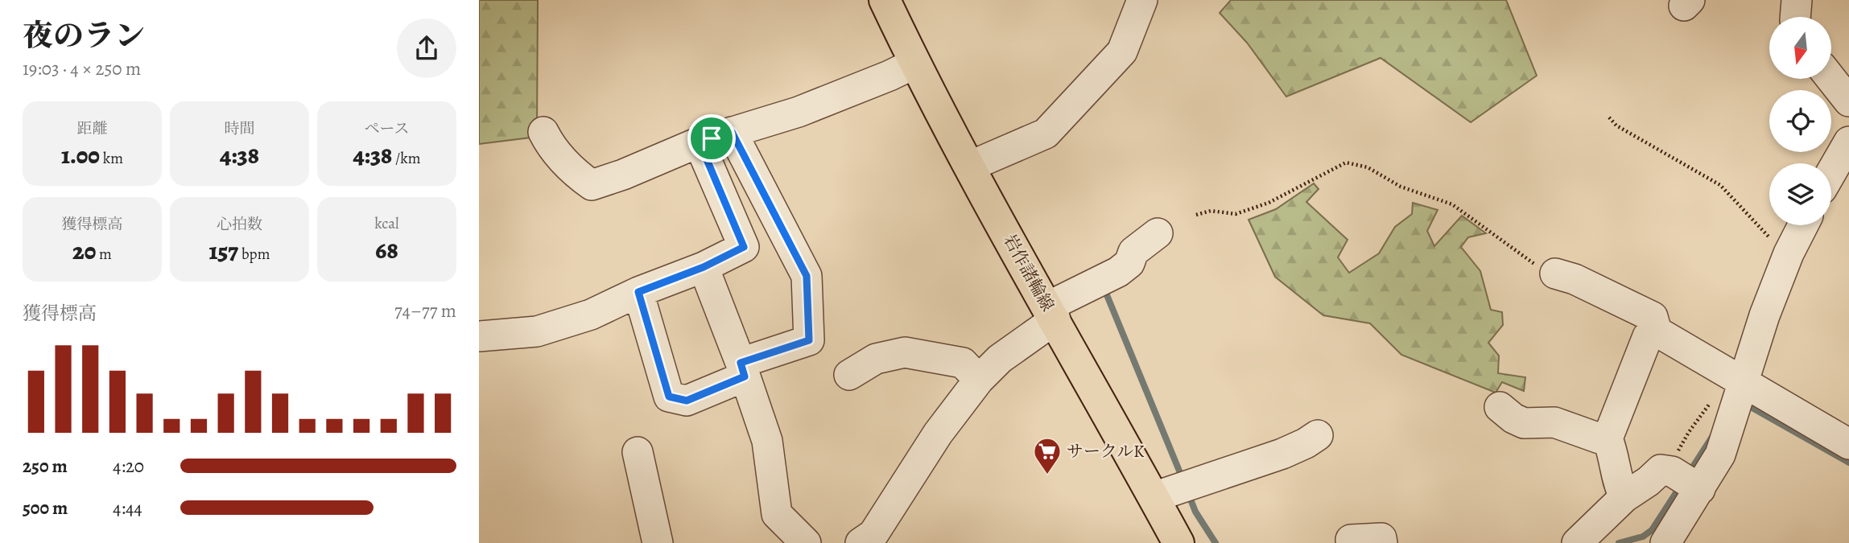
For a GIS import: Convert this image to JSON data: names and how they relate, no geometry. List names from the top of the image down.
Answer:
{
  "streets": {
    "main road": ["岩作諸輪線"]
  },
  "places": {
    "supermarket": ["サークルK"]
  },
  "north": "bottom",
  "page": {
    "heading": ["夜のラン", "19:03 · 4 × 250 m"],
    "stats": [
      ["距離", "1.00 km"],
      ["時間", "4:38"],
      ["ペース", "4:38 /km"],
      ["獲得標高", "20 m"],
      ["心拍数", "157 bpm"],
      ["kcal", "68"]
    ],
    "chart": ["獲得標高", "74–77 m"],
    "list": [
      {
        "name": "250 m",
        "note": "4:20"
      },
      {
        "name": "500 m",
        "note": "4:44"
      }
    ]
  }
}
